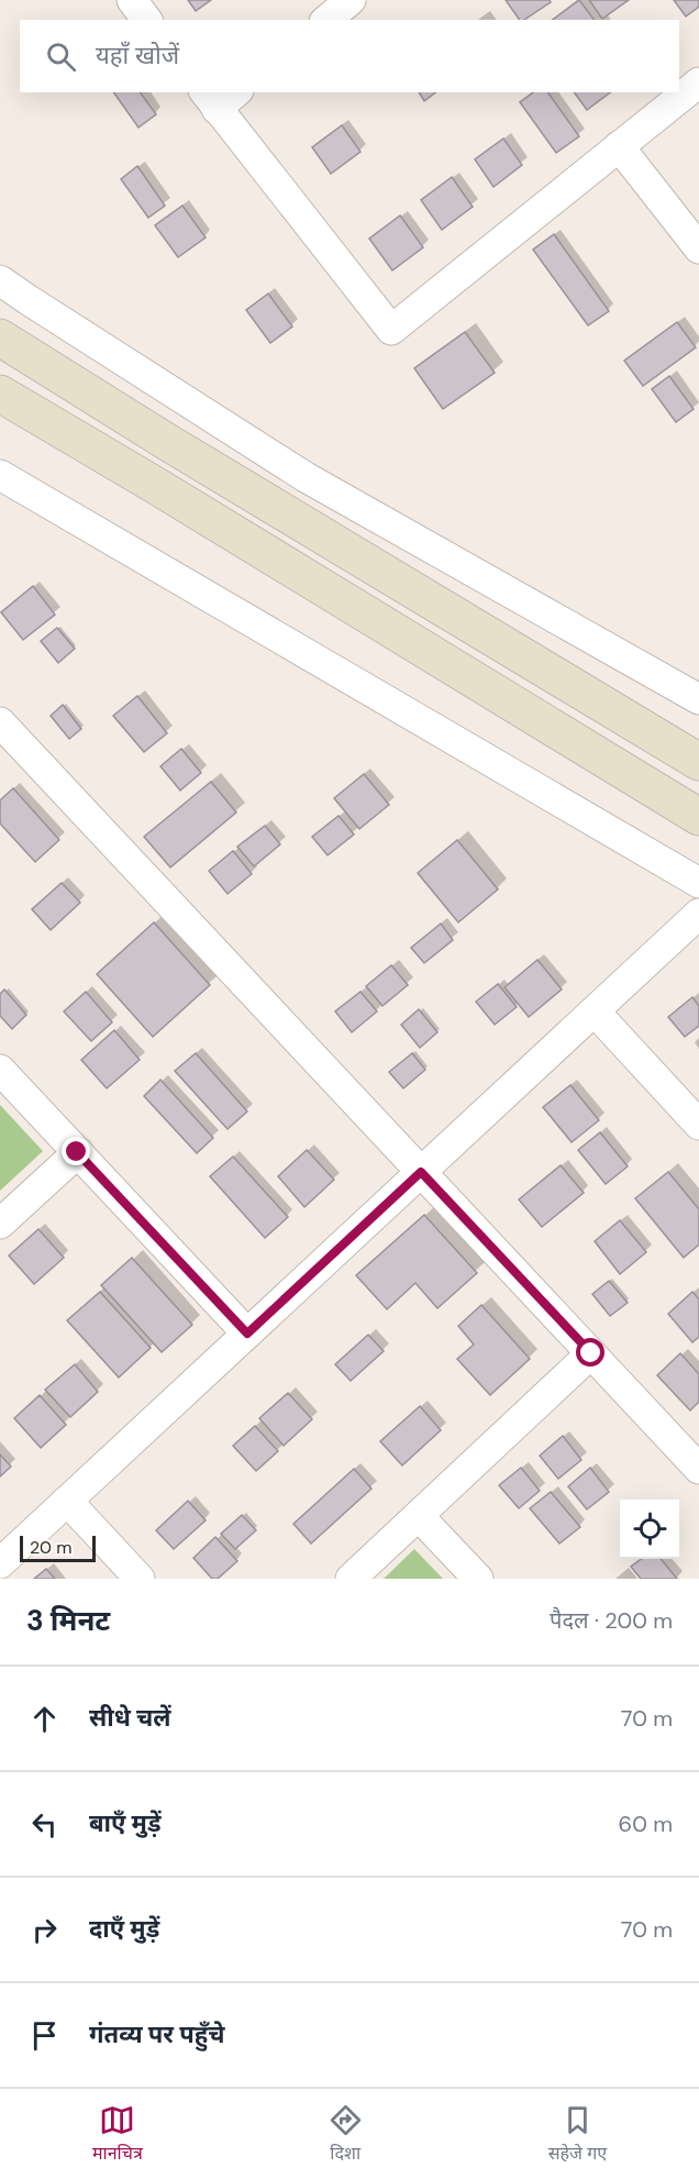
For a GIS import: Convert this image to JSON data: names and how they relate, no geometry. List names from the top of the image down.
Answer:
{
  "scale_bar": "20 m",
  "page": {
    "search": "यहाँ खोजें",
    "scale": "20 m",
    "heading": ["3 मिनट", "पैदल · 200 m"],
    "list": [
      ["सीधे चलें", "70 m"],
      ["बाएँ मुड़ें", "60 m"],
      ["दाएँ मुड़ें", "70 m"],
      "गंतव्य पर पहुँचे"
    ],
    "nav": ["मानचित्र", "दिशा", "सहेजे गए"]
  }
}
